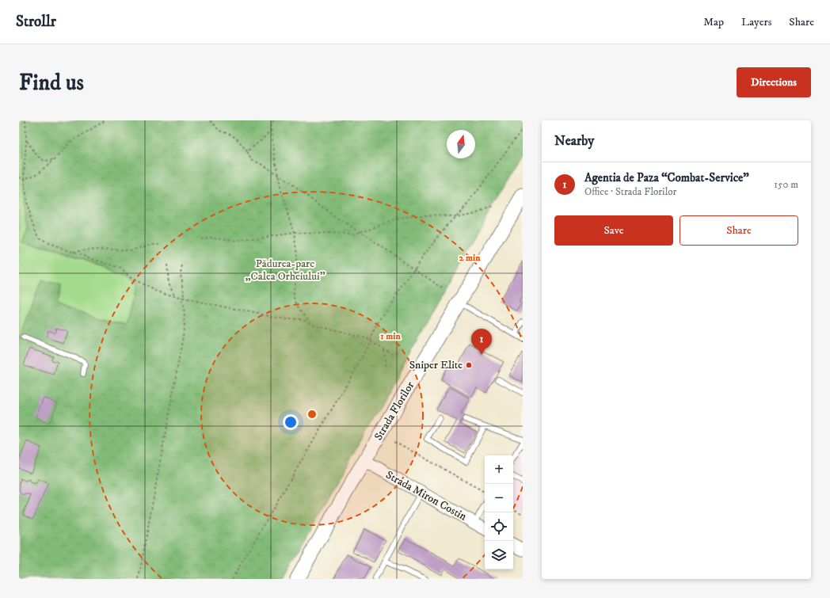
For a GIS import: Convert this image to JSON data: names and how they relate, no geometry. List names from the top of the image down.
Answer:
{
  "streets": {
    "main road": ["Strada Florilor"],
    "street": ["Strada Miron Costin"]
  },
  "crossings": [
    ["Strada Florilor", "Strada Miron Costin"]
  ],
  "parks": ["Pădurea-parc „Calea Orheiului”"],
  "places": ["Sniper Elite"],
  "north": "top",
  "page": {
    "header": "Strollr",
    "nav": ["Map", "Layers", "Share"],
    "buttons": [
      "Directions",
      ["Save", "Share"]
    ],
    "title": "Find us",
    "heading": "Nearby",
    "list": [
      {
        "mark": "1",
        "name": "Agentia de Paza “Combat-Service”",
        "note": "Office · Strada Florilor",
        "value": "150 m"
      }
    ],
    "pins": "1",
    "map_buttons": ["+", "−"]
  },
  "rings": ["2 min", "1 min"]
}
